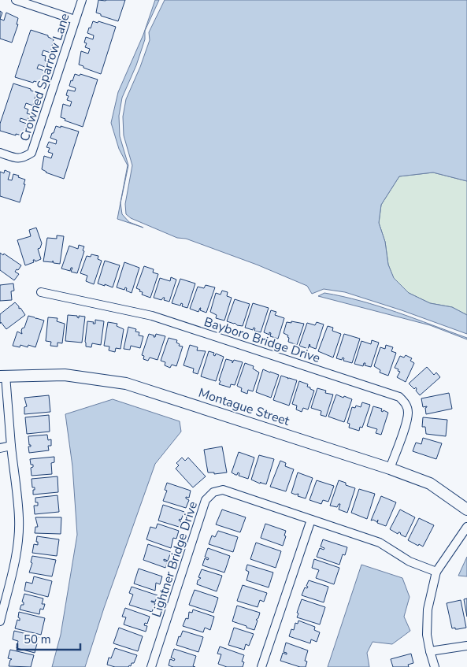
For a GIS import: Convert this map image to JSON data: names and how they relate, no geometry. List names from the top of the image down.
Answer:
{
  "streets": {
    "street": [
      "Crowned Sparrow Lane",
      "Bayboro Bridge Drive",
      "Montague Street",
      "Lightner Bridge Drive"
    ]
  },
  "crossings": [
    ["Bayboro Bridge Drive", "Montague Street"]
  ],
  "scale_bar": "50 m"
}
